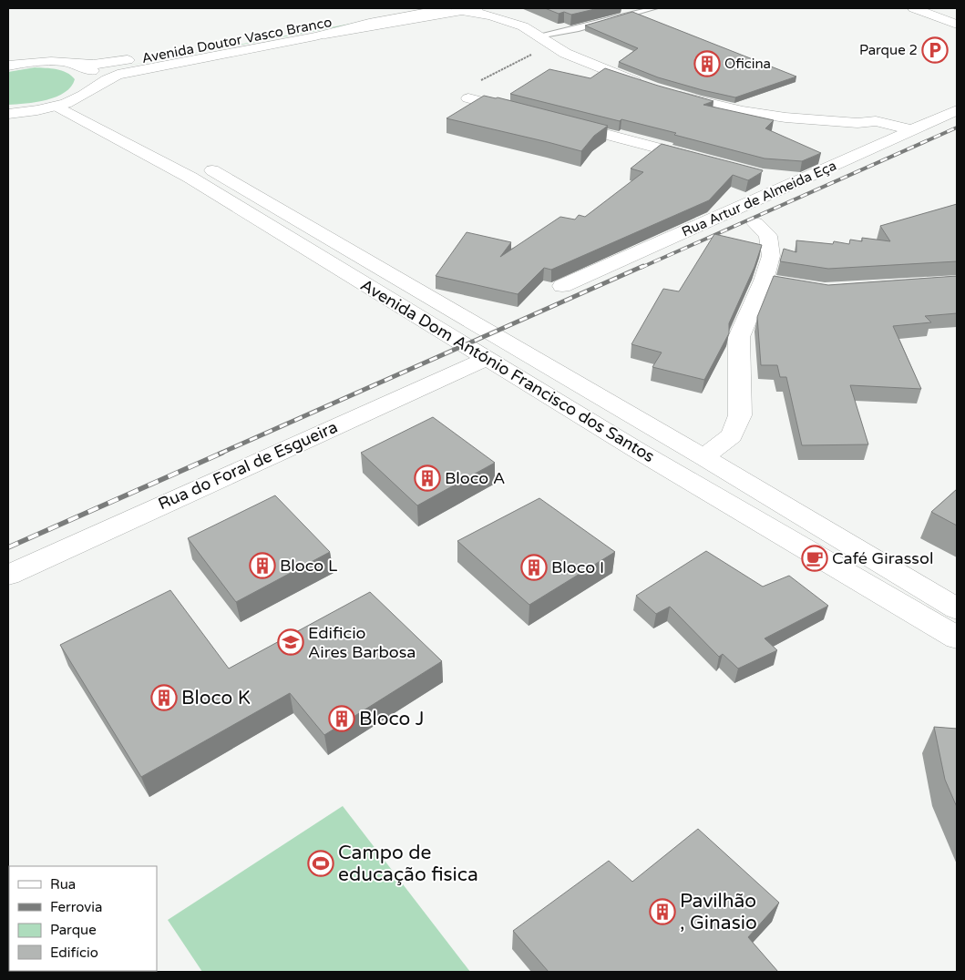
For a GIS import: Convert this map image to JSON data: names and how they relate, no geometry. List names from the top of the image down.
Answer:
{
  "streets": {
    "street": [
      "Avenida Doutor Vasco Branco",
      "Rua Artur de Almeida Eça",
      "Avenida Dom António Francisco dos Santos",
      "Rua do Foral de Esgueira"
    ]
  },
  "crossings": [
    ["Avenida Doutor Vasco Branco", "Avenida Dom António Francisco dos Santos"],
    ["Avenida Dom António Francisco dos Santos", "Rua do Foral de Esgueira"]
  ],
  "places": {
    "parking": ["Parque 2"],
    "building": [
      "Oficina",
      "Bloco A",
      "Bloco L",
      "Bloco I",
      "Bloco K",
      "Bloco J",
      "Pavilhão , Ginasio"
    ],
    "cafe": ["Café Girassol"],
    "school or university": ["Edificio Aires Barbosa"],
    "sports": ["Campo de educação fisica"]
  },
  "legend": [
    "Rua",
    "Ferrovia",
    "Parque",
    "Edifício"
  ]
}
